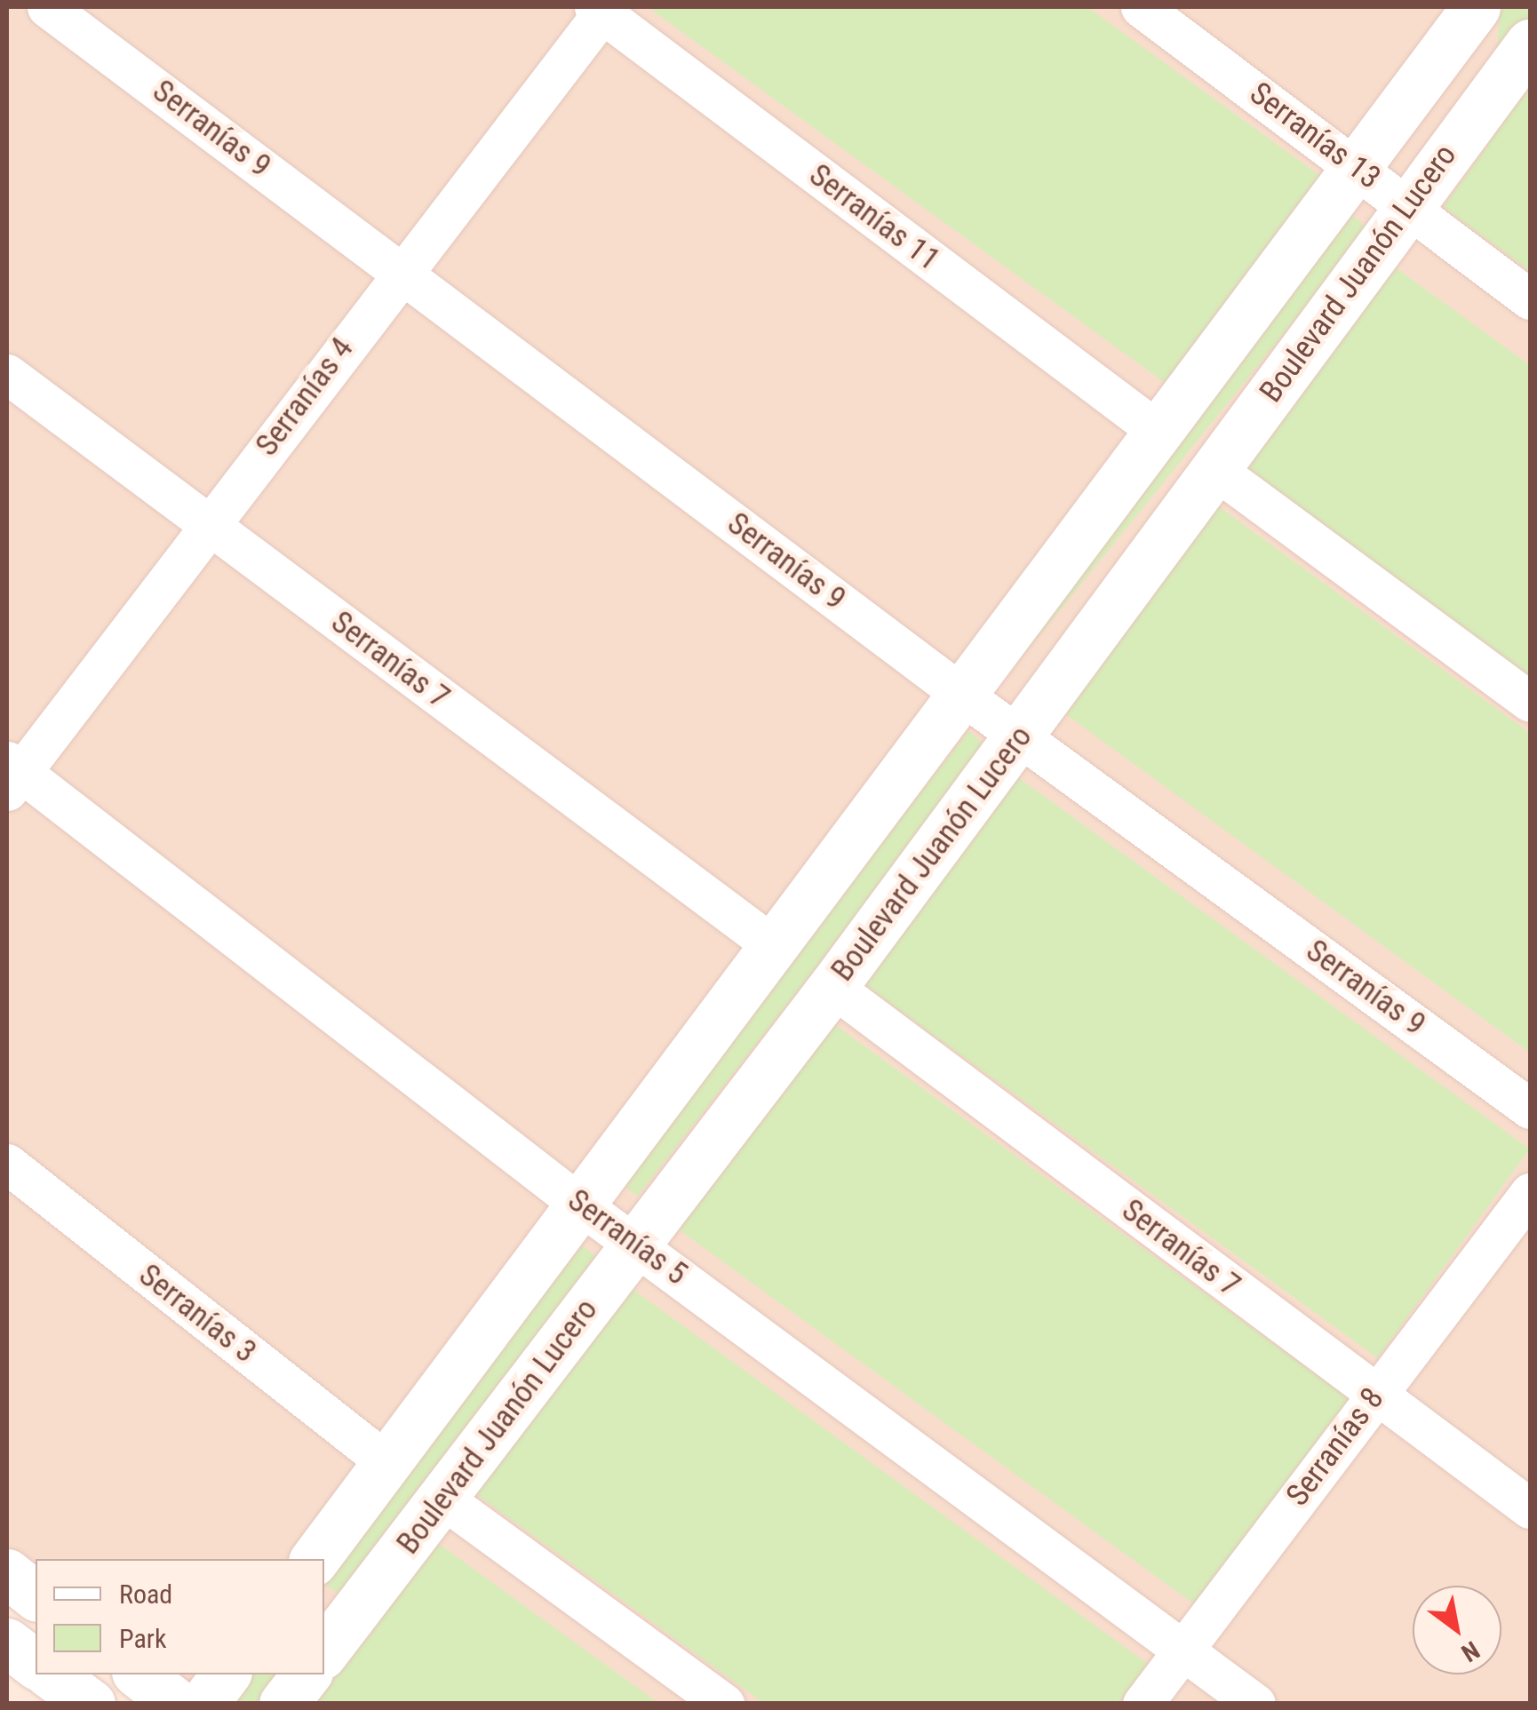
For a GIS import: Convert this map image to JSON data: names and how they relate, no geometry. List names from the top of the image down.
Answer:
{
  "streets": {
    "main road": ["Boulevard Juanón Lucero"],
    "street": [
      "Serranías 9",
      "Serranías 13",
      "Serranías 11",
      "Serranías 4",
      "Serranías 7",
      "Serranías 5",
      "Serranías 3",
      "Serranías 8"
    ]
  },
  "crossings": [
    ["Serranías 9", "Boulevard Juanón Lucero"],
    ["Serranías 9", "Serranías 4"],
    ["Serranías 13", "Boulevard Juanón Lucero"],
    ["Serranías 11", "Boulevard Juanón Lucero"],
    ["Serranías 11", "Serranías 4"],
    ["Boulevard Juanón Lucero", "Serranías 7"],
    ["Boulevard Juanón Lucero", "Serranías 5"],
    ["Boulevard Juanón Lucero", "Serranías 3"],
    ["Serranías 4", "Serranías 7"],
    ["Serranías 4", "Serranías 5"],
    ["Serranías 7", "Serranías 8"],
    ["Serranías 5", "Serranías 8"]
  ],
  "legend": ["Road", "Park"],
  "north": "bottom right"
}
